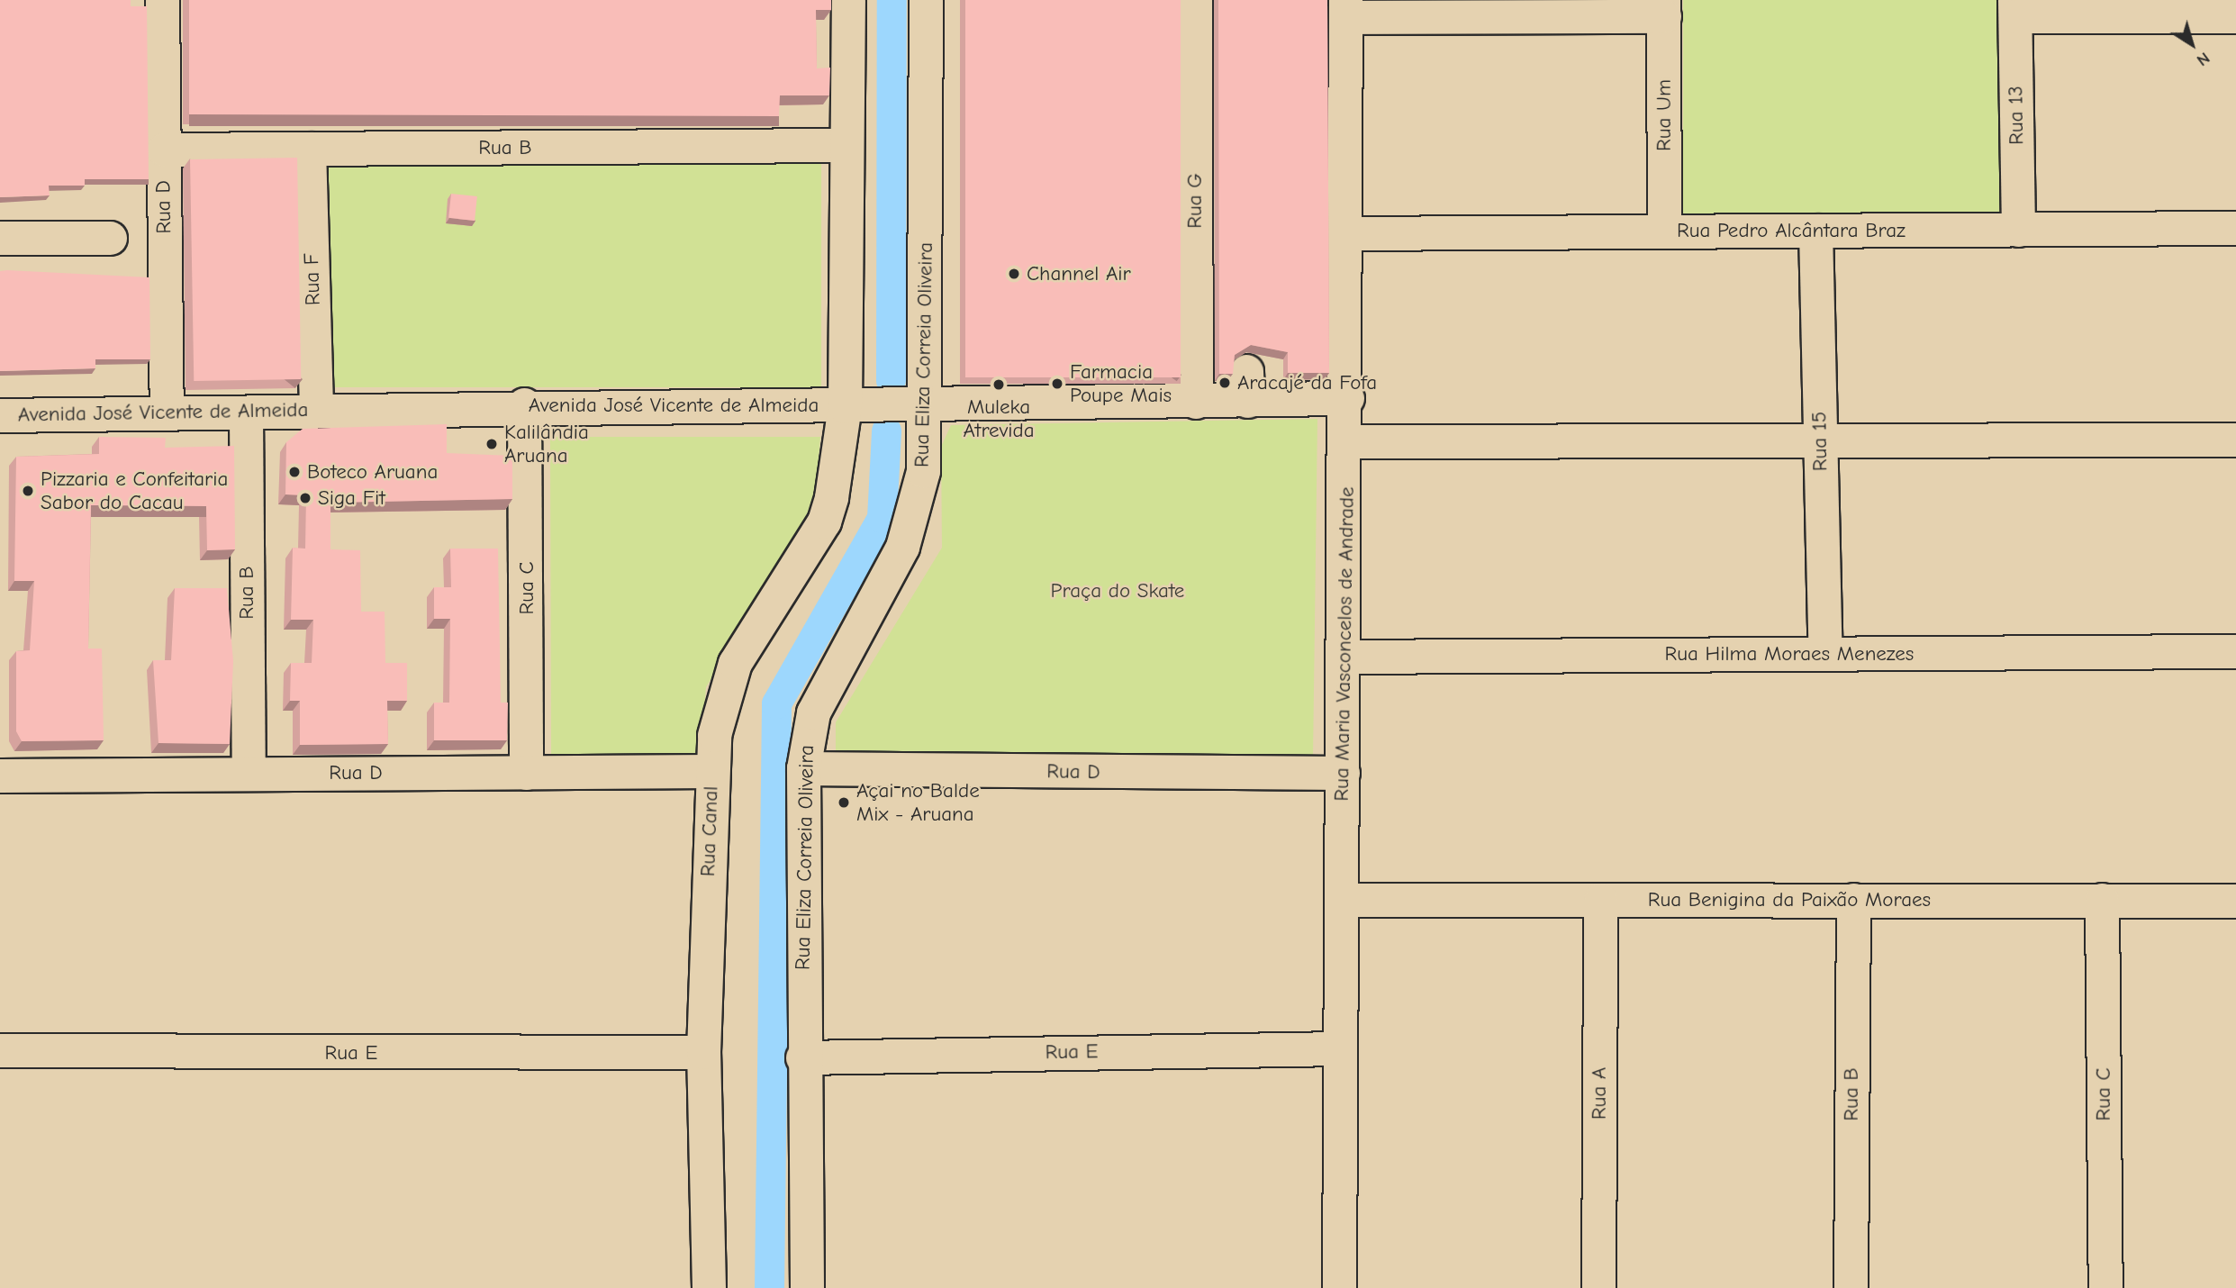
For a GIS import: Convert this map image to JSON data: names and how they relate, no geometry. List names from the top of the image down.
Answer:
{
  "streets": {
    "street": [
      "Rua Um",
      "Rua 13",
      "Rua B",
      "Rua G",
      "Rua D",
      "Rua Pedro Alcântara Braz",
      "Rua F",
      "Rua Eliza Correia Oliveira",
      "Avenida José Vicente de Almeida",
      "Rua 15",
      "Rua C",
      "Rua Maria Vasconcelos de Andrade",
      "Rua Hilma Moraes Menezes",
      "Rua Canal",
      "Rua Benigina da Paixão Moraes",
      "Rua E",
      "Rua A"
    ]
  },
  "crossings": [
    ["Rua Um", "Rua Pedro Alcântara Braz"],
    ["Rua 13", "Rua Pedro Alcântara Braz"],
    ["Rua B", "Rua D"],
    ["Rua B", "Rua F"],
    ["Rua B", "Avenida José Vicente de Almeida"],
    ["Rua B", "Rua Benigina da Paixão Moraes"],
    ["Rua G", "Avenida José Vicente de Almeida"],
    ["Rua D", "Rua Eliza Correia Oliveira"],
    ["Rua D", "Avenida José Vicente de Almeida"],
    ["Rua D", "Rua C"],
    ["Rua D", "Rua Maria Vasconcelos de Andrade"],
    ["Rua D", "Rua Canal"],
    ["Rua Pedro Alcântara Braz", "Rua 15"],
    ["Rua Pedro Alcântara Braz", "Rua Maria Vasconcelos de Andrade"],
    ["Rua F", "Avenida José Vicente de Almeida"],
    ["Rua Eliza Correia Oliveira", "Avenida José Vicente de Almeida"],
    ["Rua Eliza Correia Oliveira", "Rua E"],
    ["Avenida José Vicente de Almeida", "Rua C"],
    ["Avenida José Vicente de Almeida", "Rua Maria Vasconcelos de Andrade"],
    ["Avenida José Vicente de Almeida", "Rua Canal"],
    ["Rua 15", "Rua Hilma Moraes Menezes"],
    ["Rua C", "Rua Benigina da Paixão Moraes"],
    ["Rua Maria Vasconcelos de Andrade", "Rua Hilma Moraes Menezes"],
    ["Rua Maria Vasconcelos de Andrade", "Rua Benigina da Paixão Moraes"],
    ["Rua Maria Vasconcelos de Andrade", "Rua E"],
    ["Rua Canal", "Rua E"],
    ["Rua Benigina da Paixão Moraes", "Rua A"]
  ],
  "parks": ["Praça do Skate"],
  "places": [
    "Channel Air",
    "Aracajé da Fofa",
    "Farmacia Poupe Mais",
    "Muleka Atrevida",
    "Kalilândia Aruana",
    "Boteco Aruana",
    "Pizzaria e Confeitaria Sabor do Cacau",
    "Siga Fit",
    "Açai no Balde Mix - Aruana"
  ],
  "north": "bottom right"
}
